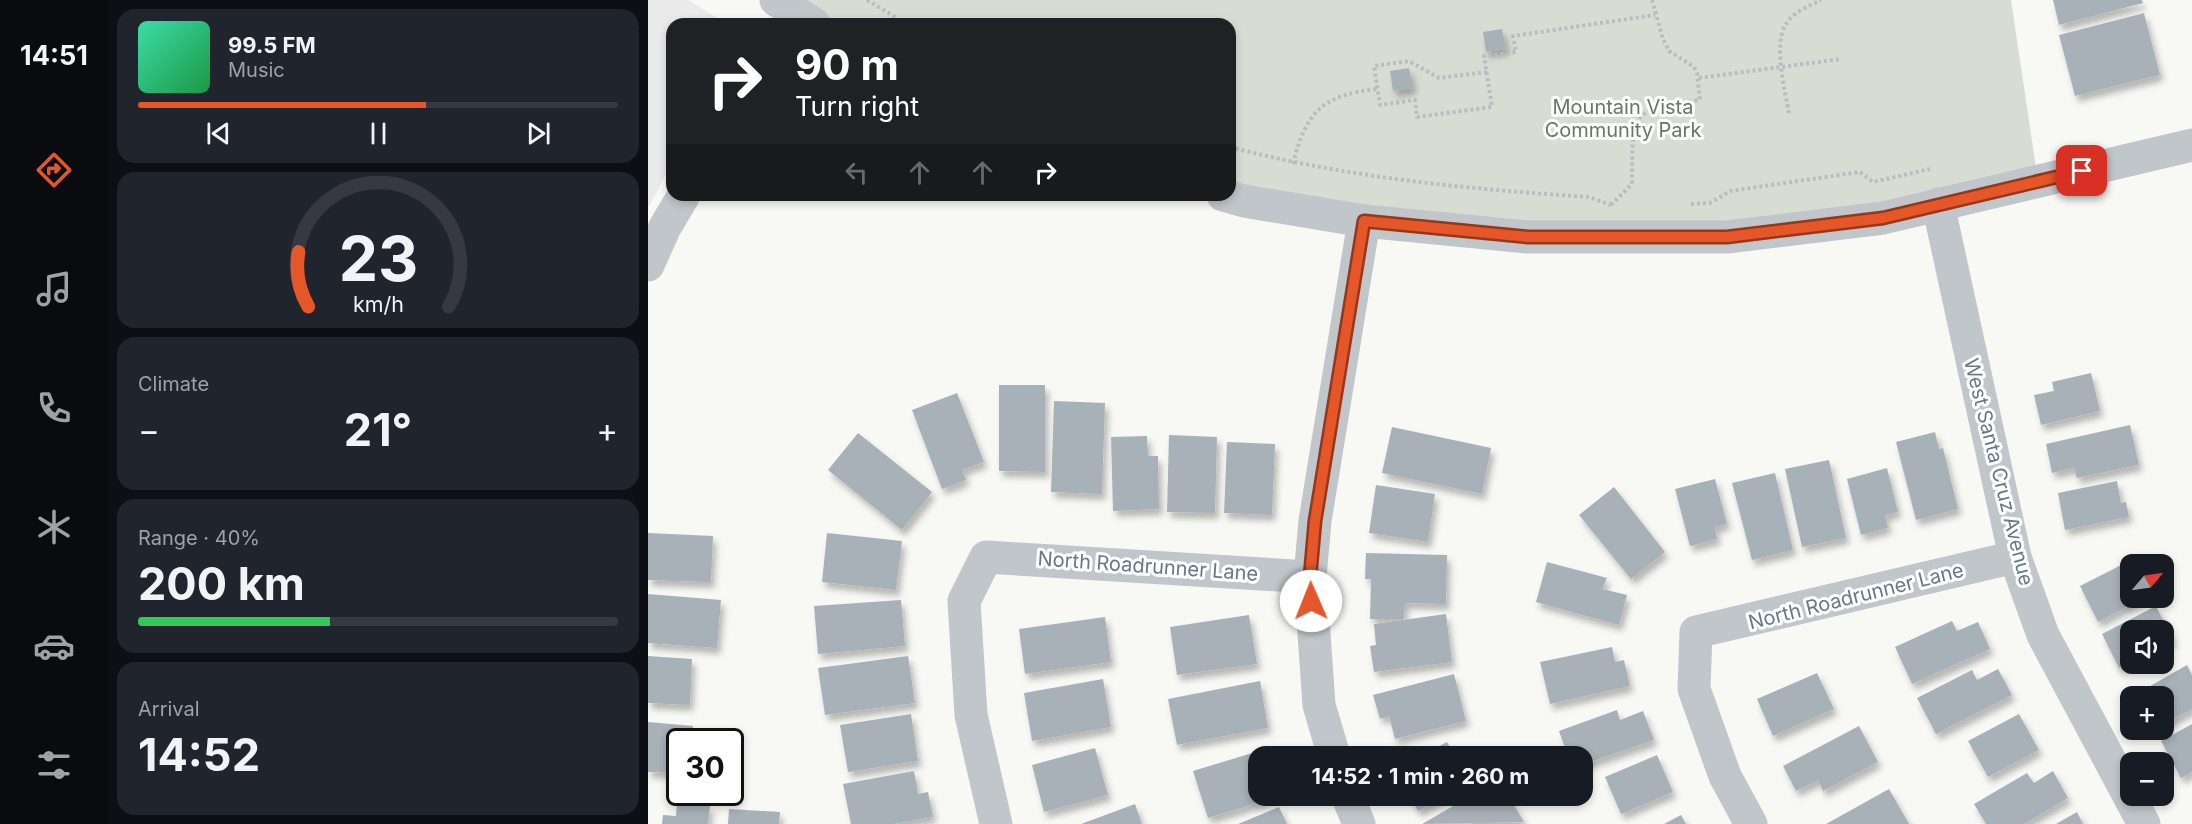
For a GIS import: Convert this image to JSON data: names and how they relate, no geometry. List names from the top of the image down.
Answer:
{
  "streets": {
    "street": ["West Santa Cruz Avenue", "North Roadrunner Lane"]
  },
  "crossings": [
    ["West Santa Cruz Avenue", "North Roadrunner Lane"]
  ],
  "parks": ["Mountain Vista Community Park"],
  "north": "top right",
  "page": {
    "tabs": "14:51",
    "turn": ["90 m", "Turn right"],
    "song": ["99.5 FM", "Music"],
    "tile": [
      "Climate",
      ["Range · 40%", "200 km"],
      ["Arrival", "14:52"]
    ],
    "heat": ["−", "21°", "+"],
    "map_buttons": ["+", "−"],
    "limit": "30",
    "trip": "14:52 · 1 min · 260 m",
    "gauge": ["23", "km/h"]
  }
}
